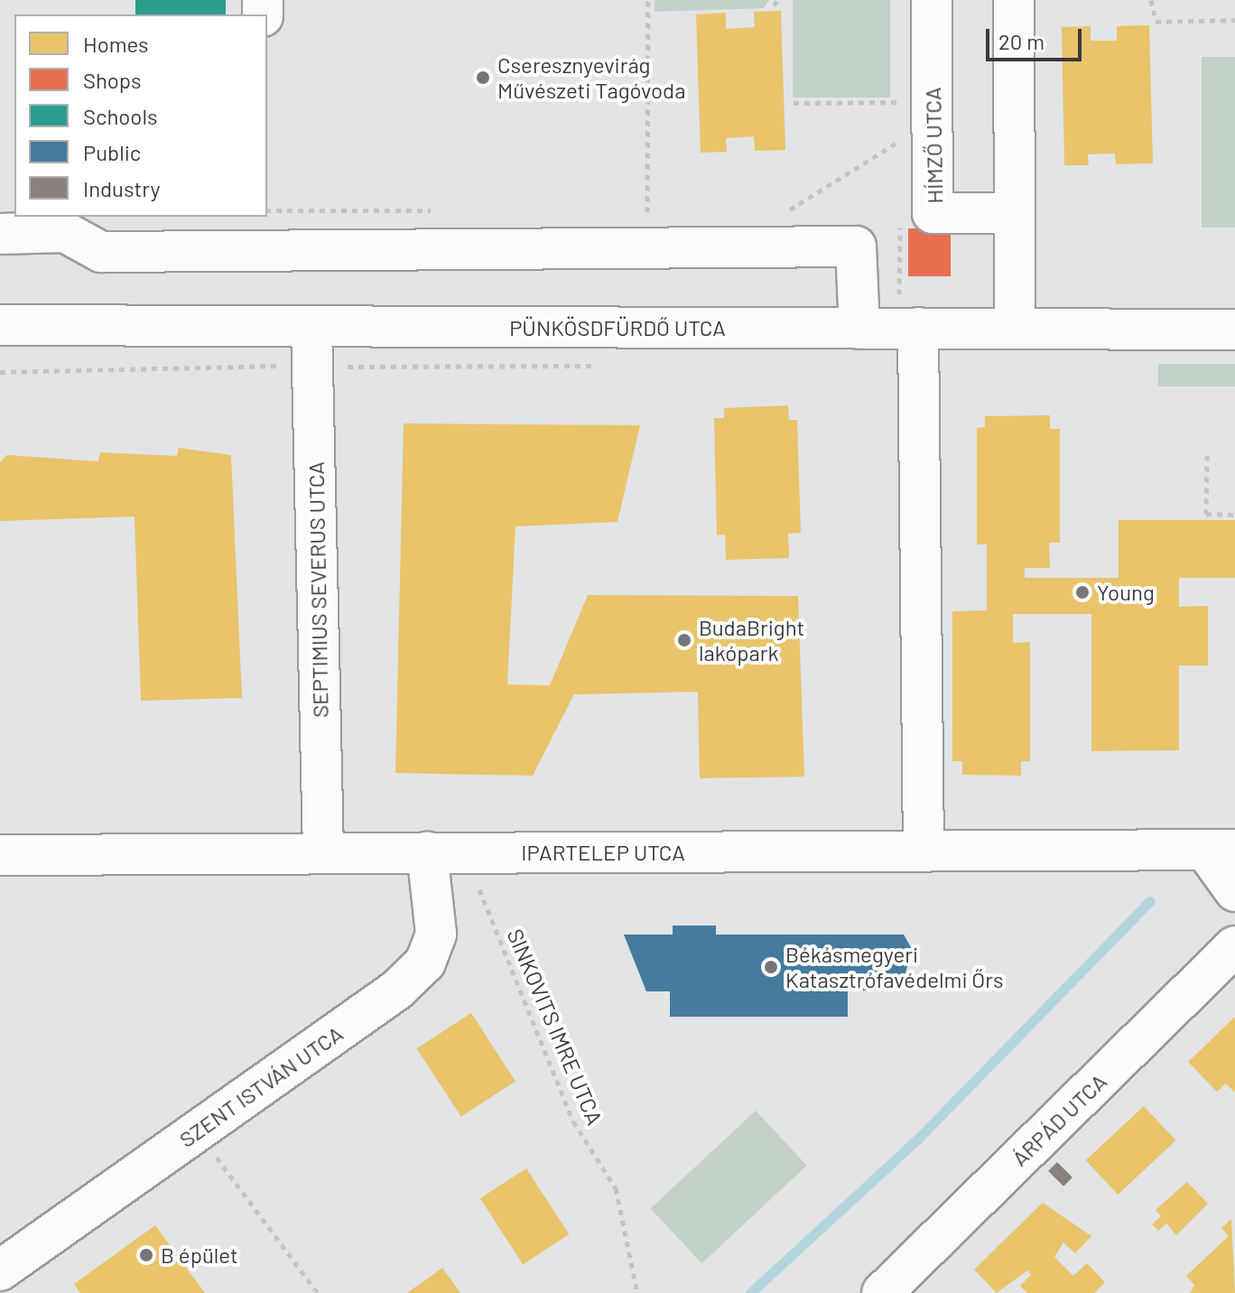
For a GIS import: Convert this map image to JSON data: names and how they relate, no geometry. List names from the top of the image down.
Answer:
{
  "streets": {
    "street": [
      "HÍMZŐ UTCA",
      "PÜNKÖSDFÜRDŐ UTCA",
      "SEPTIMIUS SEVERUS UTCA",
      "IPARTELEP UTCA",
      "SZENT ISTVÁN UTCA",
      "ÁRPÁD UTCA"
    ],
    "path": ["SINKOVITS IMRE UTCA"]
  },
  "crossings": [
    ["PÜNKÖSDFÜRDŐ UTCA", "SEPTIMIUS SEVERUS UTCA"],
    ["SEPTIMIUS SEVERUS UTCA", "IPARTELEP UTCA"],
    ["IPARTELEP UTCA", "SINKOVITS IMRE UTCA"],
    ["IPARTELEP UTCA", "SZENT ISTVÁN UTCA"]
  ],
  "places": [
    "Cseresznyevirág Művészeti Tagóvoda",
    "Young",
    "BudaBright lakópark",
    "Békásmegyeri Katasztrófavédelmi Őrs",
    "B épület"
  ],
  "legend": [
    "Homes",
    "Shops",
    "Schools",
    "Public",
    "Industry"
  ],
  "scale_bar": "20 m"
}
